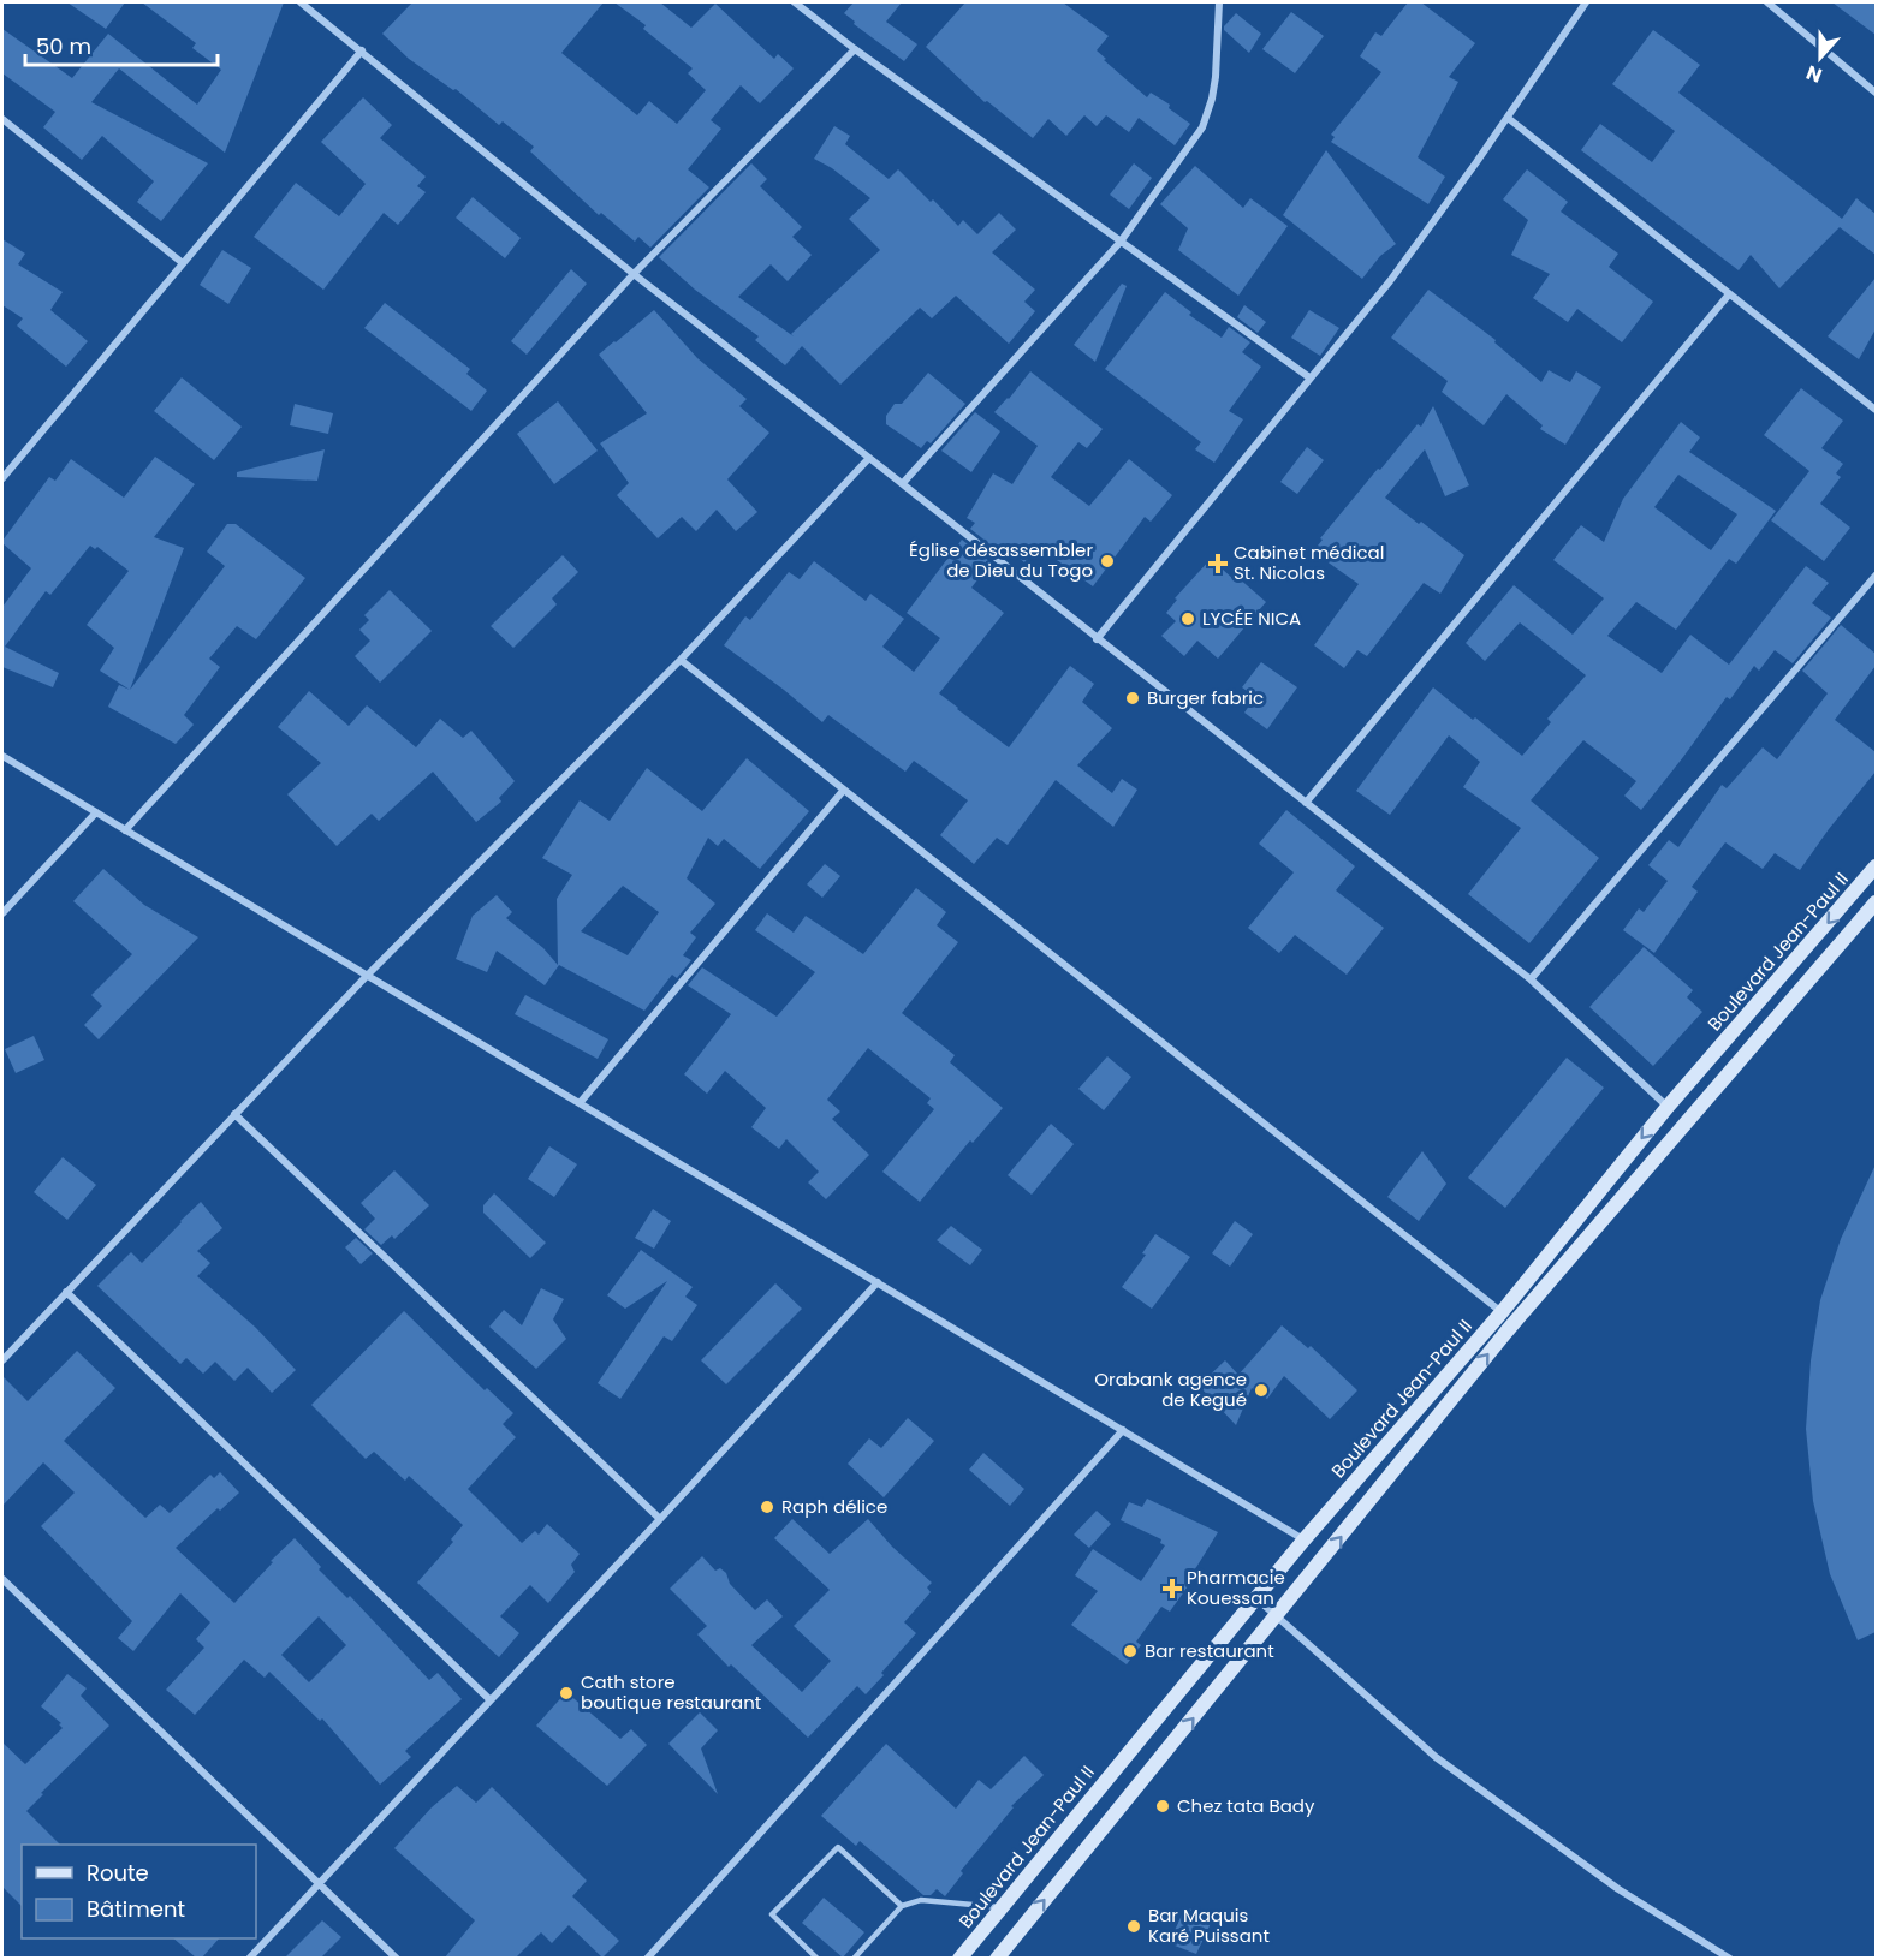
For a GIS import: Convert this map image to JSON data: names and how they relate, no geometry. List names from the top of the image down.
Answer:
{
  "streets": {
    "main road": ["Boulevard Jean-Paul II"]
  },
  "places": {
    "other": [
      "Église désassembler de Dieu du Togo",
      "LYCÉE NICA",
      "Burger fabric",
      "Orabank agence de Kegué",
      "Raph délice",
      "Bar restaurant",
      "Cath store boutique restaurant",
      "Chez tata Bady",
      "Bar Maquis Karé Puissant"
    ],
    "health": ["Cabinet médical St. Nicolas", "Pharmacie Kouessan"]
  },
  "legend": ["Route", "Bâtiment"],
  "scale_bar": "50 m",
  "north": "bottom"
}
